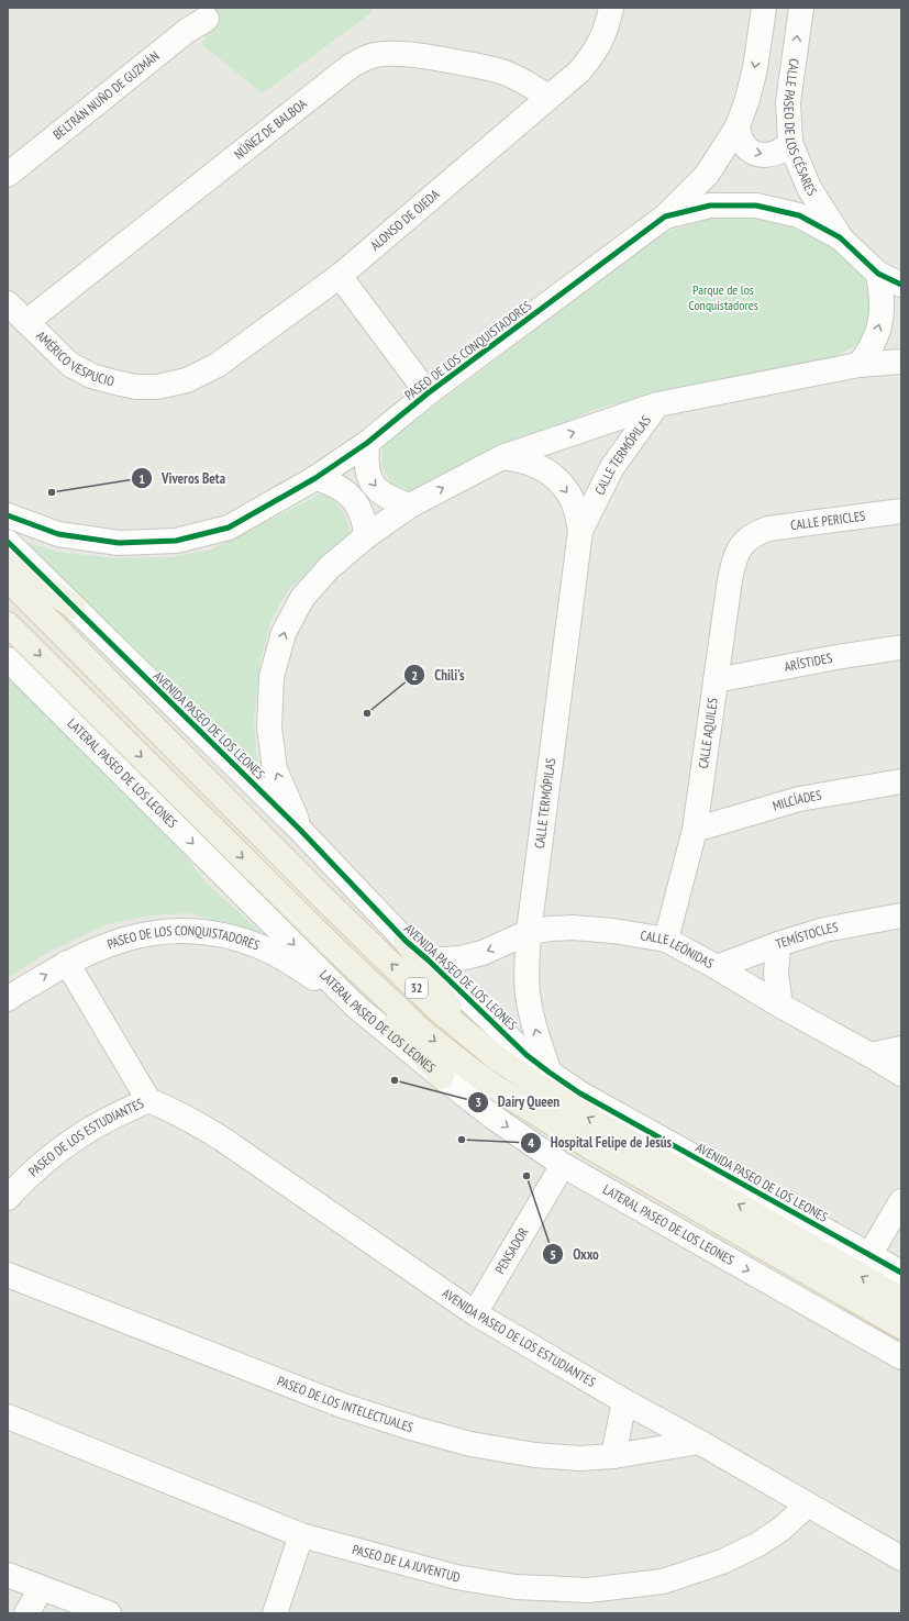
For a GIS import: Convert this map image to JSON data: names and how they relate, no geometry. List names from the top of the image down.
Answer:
{
  "streets": {
    "main road": ["32"],
    "street": [
      "BELTRÁN NUÑO DE GUZMÁN",
      "CALLE PASEO DE LOS CÉSARES",
      "NÚÑEZ DE BALBOA",
      "ALONSO DE OJEDA",
      "PASEO DE LOS CONQUISTADORES",
      "AMÉRICO VESPUCIO",
      "CALLE TERMÓPILAS",
      "CALLE PERICLES",
      "ARÍSTIDES",
      "AVENIDA PASEO DE LOS LEONES",
      "CALLE AQUILES",
      "LATERAL PASEO DE LOS LEONES",
      "MILCÍADES",
      "TEMÍSTOCLES",
      "CALLE LEÓNIDAS",
      "PASEO DE LOS ESTUDIANTES",
      "PENSADOR",
      "AVENIDA PASEO DE LOS ESTUDIANTES",
      "PASEO DE LOS INTELECTUALES",
      "PASEO DE LA JUVENTUD"
    ]
  },
  "crossings": [
    ["CALLE PASEO DE LOS CÉSARES", "PASEO DE LOS CONQUISTADORES"],
    ["NÚÑEZ DE BALBOA", "ALONSO DE OJEDA"],
    ["NÚÑEZ DE BALBOA", "AMÉRICO VESPUCIO"],
    ["ALONSO DE OJEDA", "AMÉRICO VESPUCIO"],
    ["PASEO DE LOS CONQUISTADORES", "LATERAL PASEO DE LOS LEONES"],
    ["CALLE TERMÓPILAS", "AVENIDA PASEO DE LOS LEONES"],
    ["CALLE TERMÓPILAS", "CALLE LEÓNIDAS"],
    ["CALLE PERICLES", "CALLE AQUILES"],
    ["ARÍSTIDES", "CALLE AQUILES"],
    ["AVENIDA PASEO DE LOS LEONES", "CALLE LEÓNIDAS"],
    ["CALLE AQUILES", "MILCÍADES"],
    ["CALLE AQUILES", "CALLE LEÓNIDAS"],
    ["LATERAL PASEO DE LOS LEONES", "PENSADOR"],
    ["TEMÍSTOCLES", "CALLE LEÓNIDAS"],
    ["PASEO DE LOS ESTUDIANTES", "AVENIDA PASEO DE LOS ESTUDIANTES"],
    ["PENSADOR", "AVENIDA PASEO DE LOS ESTUDIANTES"],
    ["AVENIDA PASEO DE LOS ESTUDIANTES", "PASEO DE LOS INTELECTUALES"],
    ["AVENIDA PASEO DE LOS ESTUDIANTES", "PASEO DE LA JUVENTUD"]
  ],
  "one_way": ["LATERAL PASEO DE LOS LEONES"],
  "parks": ["Parque de los Conquistadores"],
  "places": [
    "Viveros Beta",
    "Chili's",
    "Dairy Queen",
    "Hospital Felipe de Jesús",
    "Oxxo"
  ]
}
